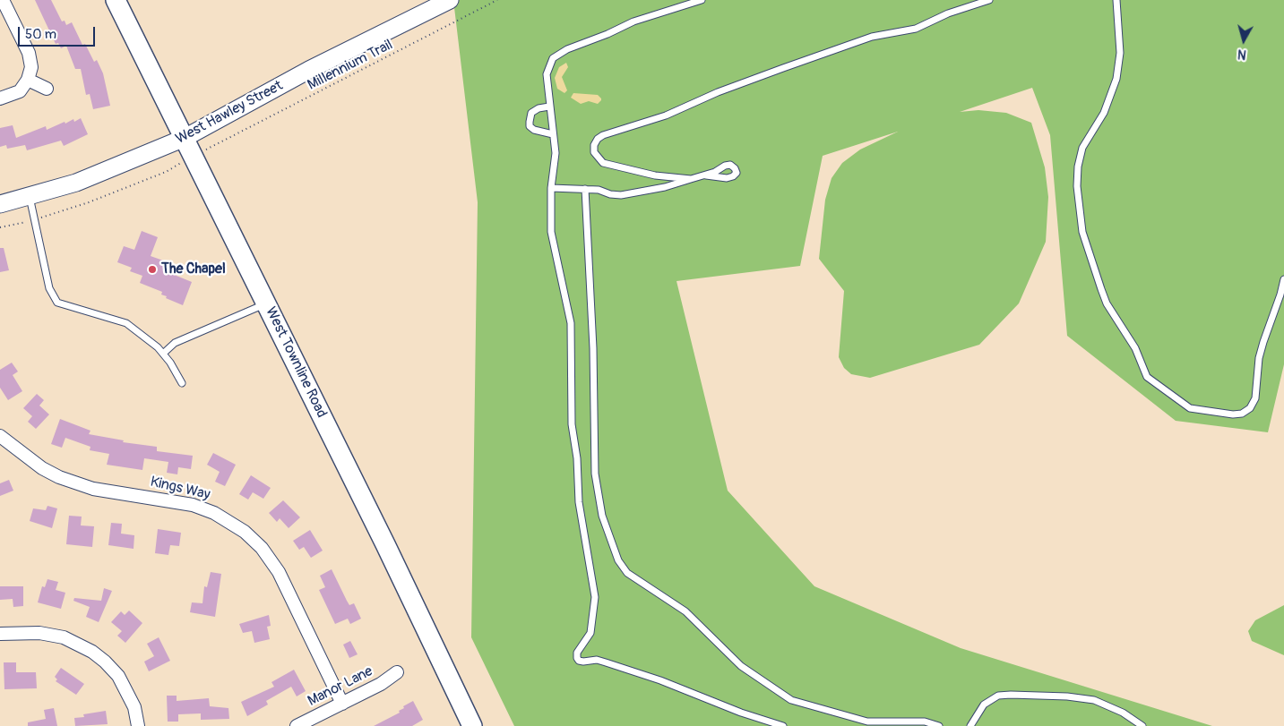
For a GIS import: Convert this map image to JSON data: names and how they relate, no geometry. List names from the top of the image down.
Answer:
{
  "streets": {
    "main road": ["West Townline Road"],
    "street": ["West Hawley Street", "Kings Way", "Manor Lane"],
    "path": ["Millennium Trail"]
  },
  "crossings": [
    ["West Hawley Street", "West Townline Road"],
    ["Kings Way", "Manor Lane"]
  ],
  "places": ["The Chapel"],
  "scale_bar": "50 m",
  "north": "bottom"
}
